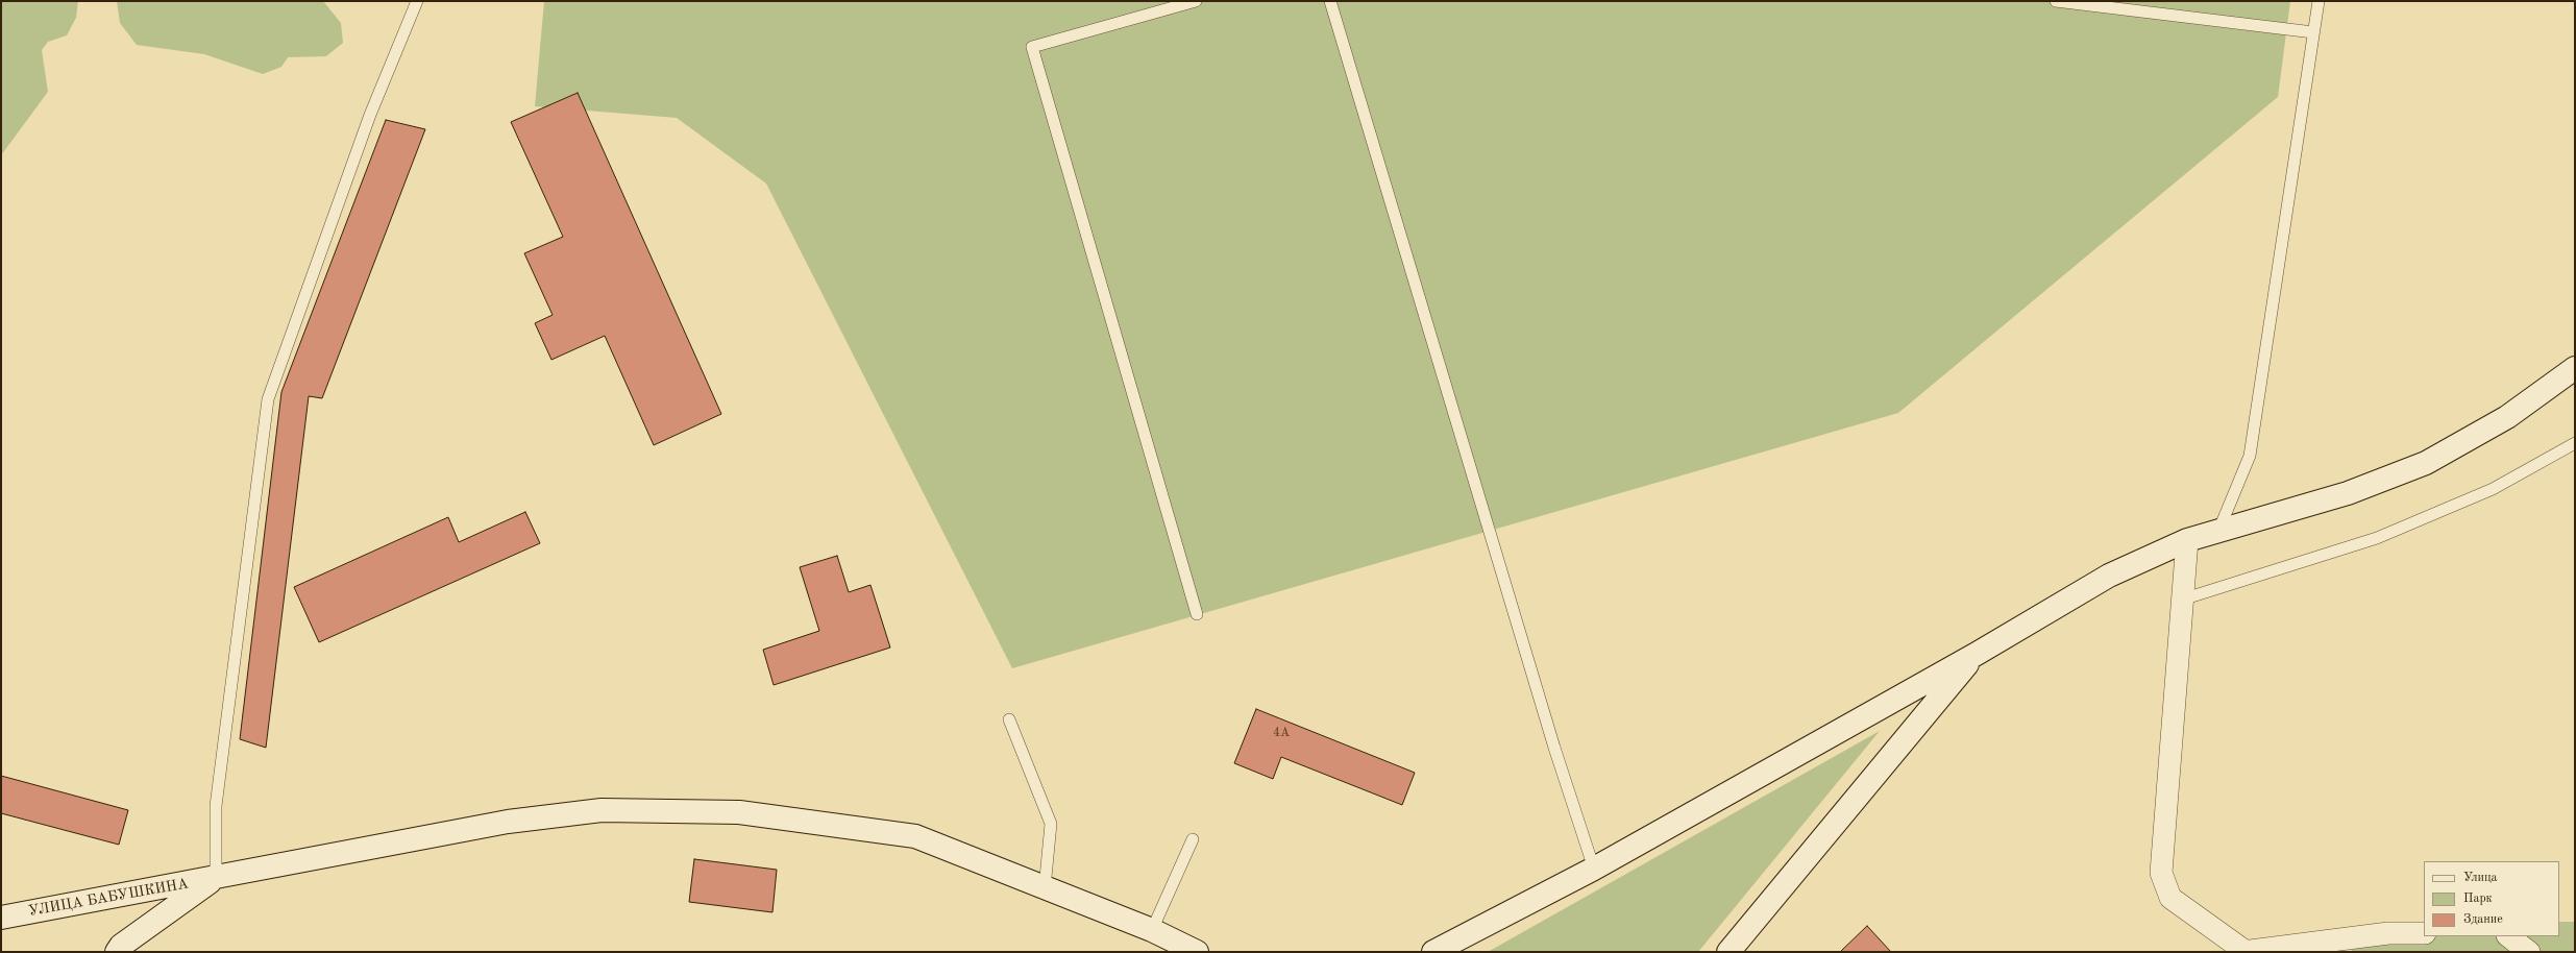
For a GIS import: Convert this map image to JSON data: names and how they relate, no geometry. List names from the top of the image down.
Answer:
{
  "streets": {
    "main road": ["УЛИЦА БАБУШКИНА"]
  },
  "house_numbers": ["4А"],
  "legend": ["Улица", "Парк", "Здание"]
}
